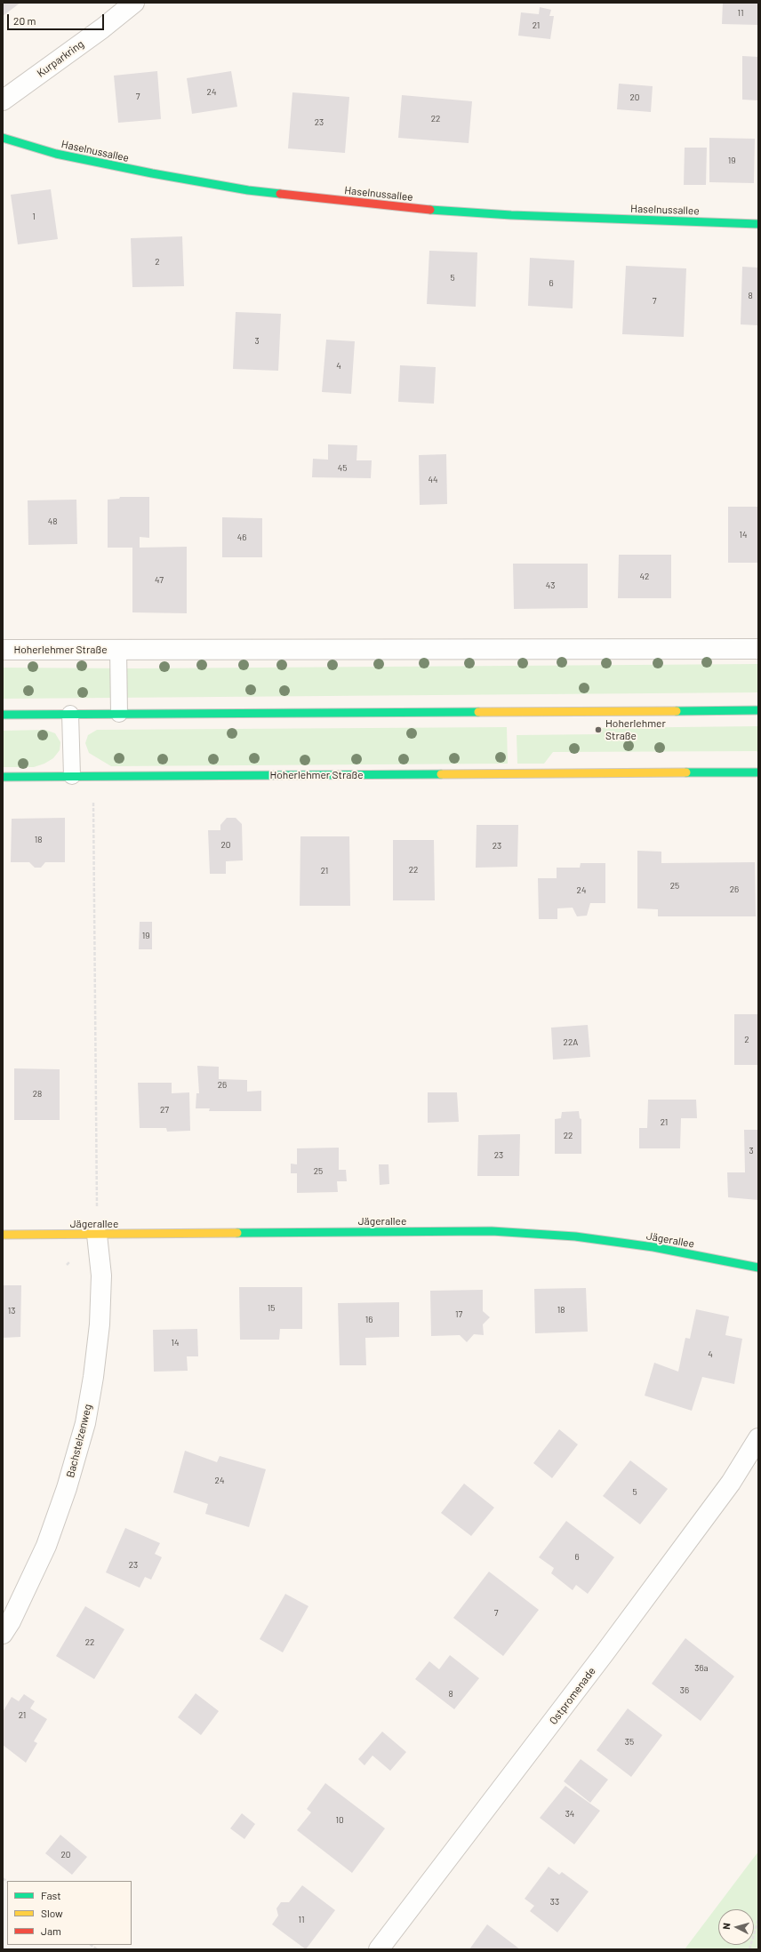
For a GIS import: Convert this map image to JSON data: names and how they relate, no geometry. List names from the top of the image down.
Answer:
{
  "streets": {
    "street": [
      "Kurparkring",
      "Haselnussallee",
      "Hoherlehmer Straße",
      "Jägerallee",
      "Bachstelzenweg",
      "Ostpromenade"
    ]
  },
  "crossings": [
    ["Jägerallee", "Bachstelzenweg"]
  ],
  "places": ["Hoherlehmer Straße"],
  "house_numbers": [
    "11",
    "21",
    "24",
    "7",
    "20",
    "22",
    "23",
    "19",
    "1",
    "2",
    "5",
    "6",
    "8",
    "7",
    "3",
    "4",
    "45",
    "44",
    "48",
    "14",
    "46",
    "42",
    "47",
    "43",
    "18",
    "20",
    "23",
    "22",
    "21",
    "25",
    "26",
    "24",
    "19",
    "2",
    "22A",
    "26",
    "28",
    "27",
    "21",
    "22",
    "3",
    "23",
    "25",
    "15",
    "18",
    "13",
    "17",
    "16",
    "14",
    "4",
    "24",
    "5",
    "6",
    "23",
    "7",
    "22",
    "36a",
    "36",
    "8",
    "21",
    "35",
    "34",
    "10",
    "20",
    "33",
    "11"
  ],
  "legend": ["Fast", "Slow", "Jam"],
  "scale_bar": "20 m",
  "north": "left"
}
